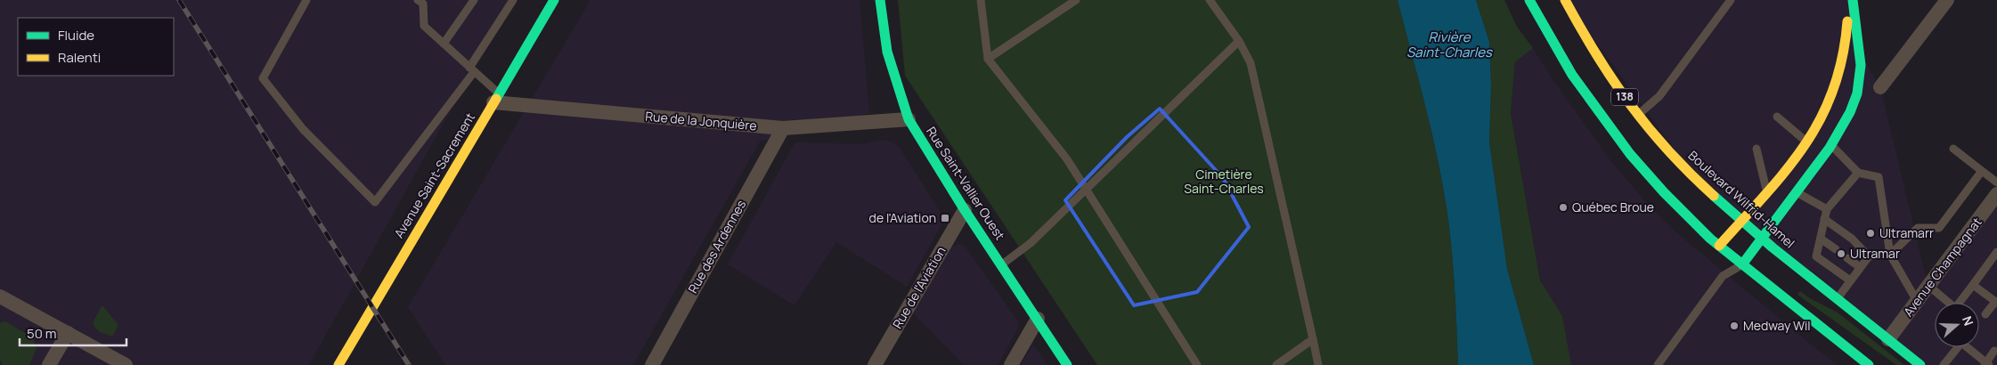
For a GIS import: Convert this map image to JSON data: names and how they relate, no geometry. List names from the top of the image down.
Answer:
{
  "streets": {
    "main road": [
      "138",
      "Avenue Saint-Sacrement",
      "Rue Saint-Vallier Ouest",
      "Boulevard Wilfrid-Hamel"
    ],
    "street": [
      "Rue de la Jonquière",
      "Rue des Ardennes",
      "Avenue Champagnat",
      "Rue de l'Aviation"
    ]
  },
  "crossings": [
    ["Rue de la Jonquière", "Avenue Saint-Sacrement"],
    ["Rue de la Jonquière", "Rue Saint-Vallier Ouest"],
    ["Rue de la Jonquière", "Rue des Ardennes"],
    ["Rue Saint-Vallier Ouest", "Rue de l'Aviation"],
    ["Boulevard Wilfrid-Hamel", "Avenue Champagnat"]
  ],
  "water": ["Rivière Saint-Charles"],
  "parks": ["Cimetière Saint-Charles"],
  "places": {
    "other": [
      "Québec Broue",
      "Ultramarr",
      "Ultramar",
      "Medway Wil"
    ],
    "transit": ["de l'Aviation"]
  },
  "legend": ["Fluide", "Ralenti"],
  "scale_bar": "50 m",
  "north": "right"
}
